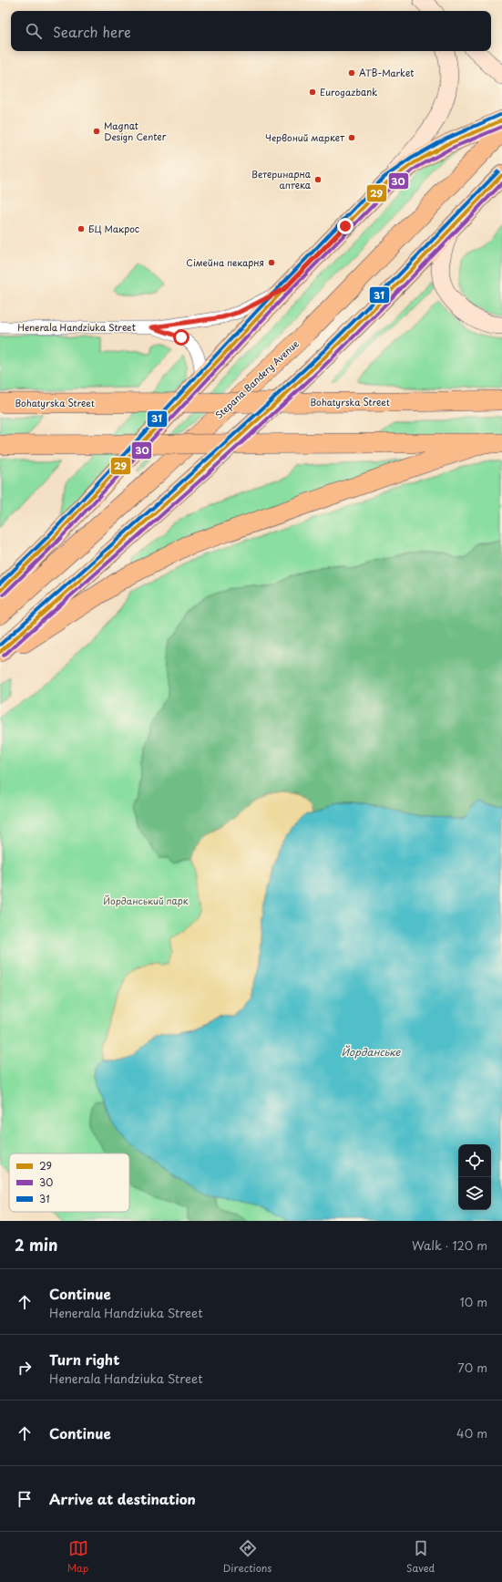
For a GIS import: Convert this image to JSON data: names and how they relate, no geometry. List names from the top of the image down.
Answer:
{
  "streets": {
    "main road": ["Stepana Bandery Avenue", "Bohatyrska Street"],
    "street": ["Henerala Handziuka Street"]
  },
  "water": ["Йорданське"],
  "parks": ["Йорданський парк"],
  "places": [
    "ATB-Market",
    "Eurogazbank",
    "Magnat Design Center",
    "Червоний маркет",
    "Ветеринарна аптека",
    "БЦ Макрос",
    "Сімейна пекарня"
  ],
  "lines": ["transit line 31", "transit line 29", "transit line 30"],
  "legend": ["29", "30", "31"],
  "page": {
    "search": "Search here",
    "heading": ["2 min", "Walk · 120 m"],
    "list": [
      ["Continue", "Henerala Handziuka Street", "10 m"],
      ["Turn right", "Henerala Handziuka Street", "70 m"],
      ["Continue", "40 m"],
      "Arrive at destination"
    ],
    "nav": ["Map", "Directions", "Saved"]
  }
}
